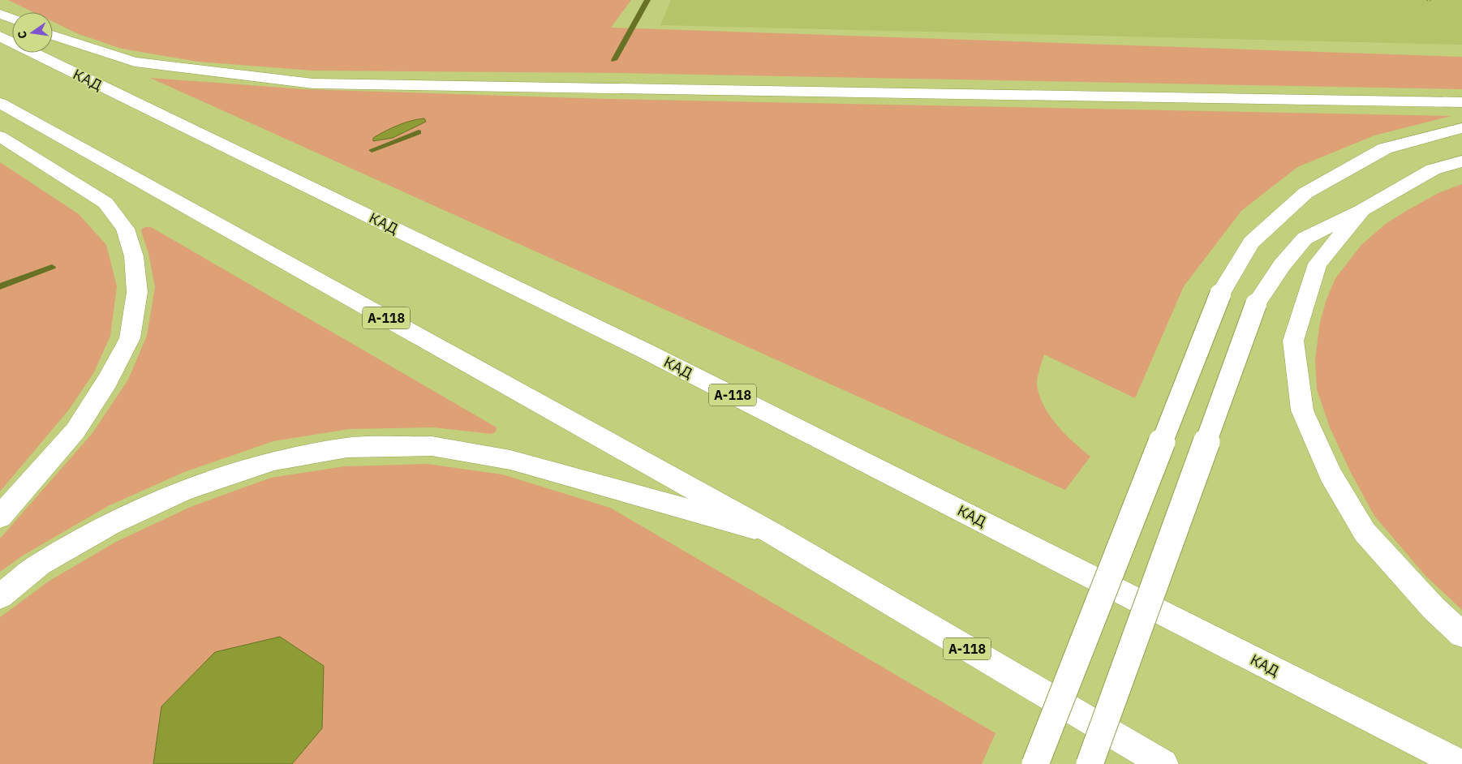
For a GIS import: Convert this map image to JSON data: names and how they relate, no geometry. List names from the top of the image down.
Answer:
{
  "streets": {
    "main road": ["КАД", "А-118"]
  },
  "north": "left"
}
